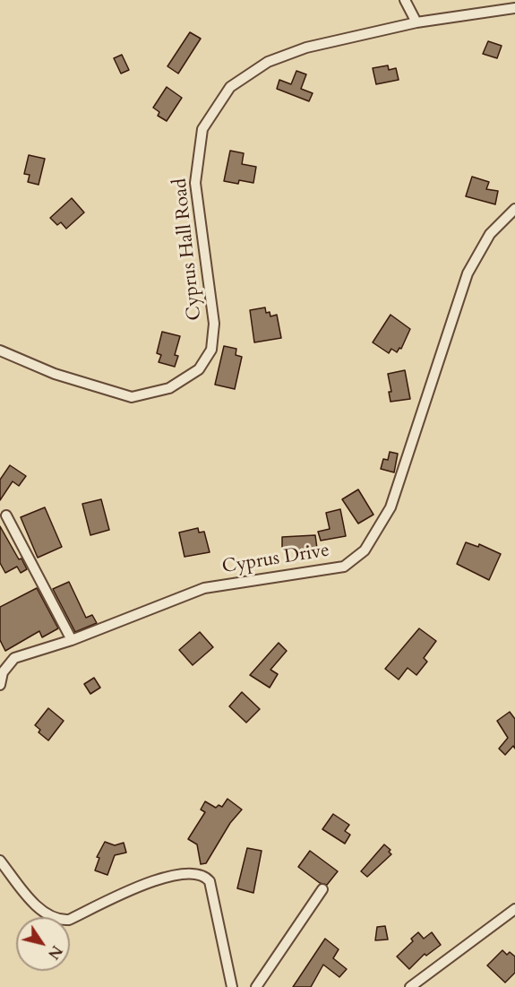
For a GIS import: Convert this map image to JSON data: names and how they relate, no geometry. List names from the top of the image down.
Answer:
{
  "streets": {
    "street": ["Cyprus Hall Road", "Cyprus Drive"]
  },
  "north": "bottom right"
}
